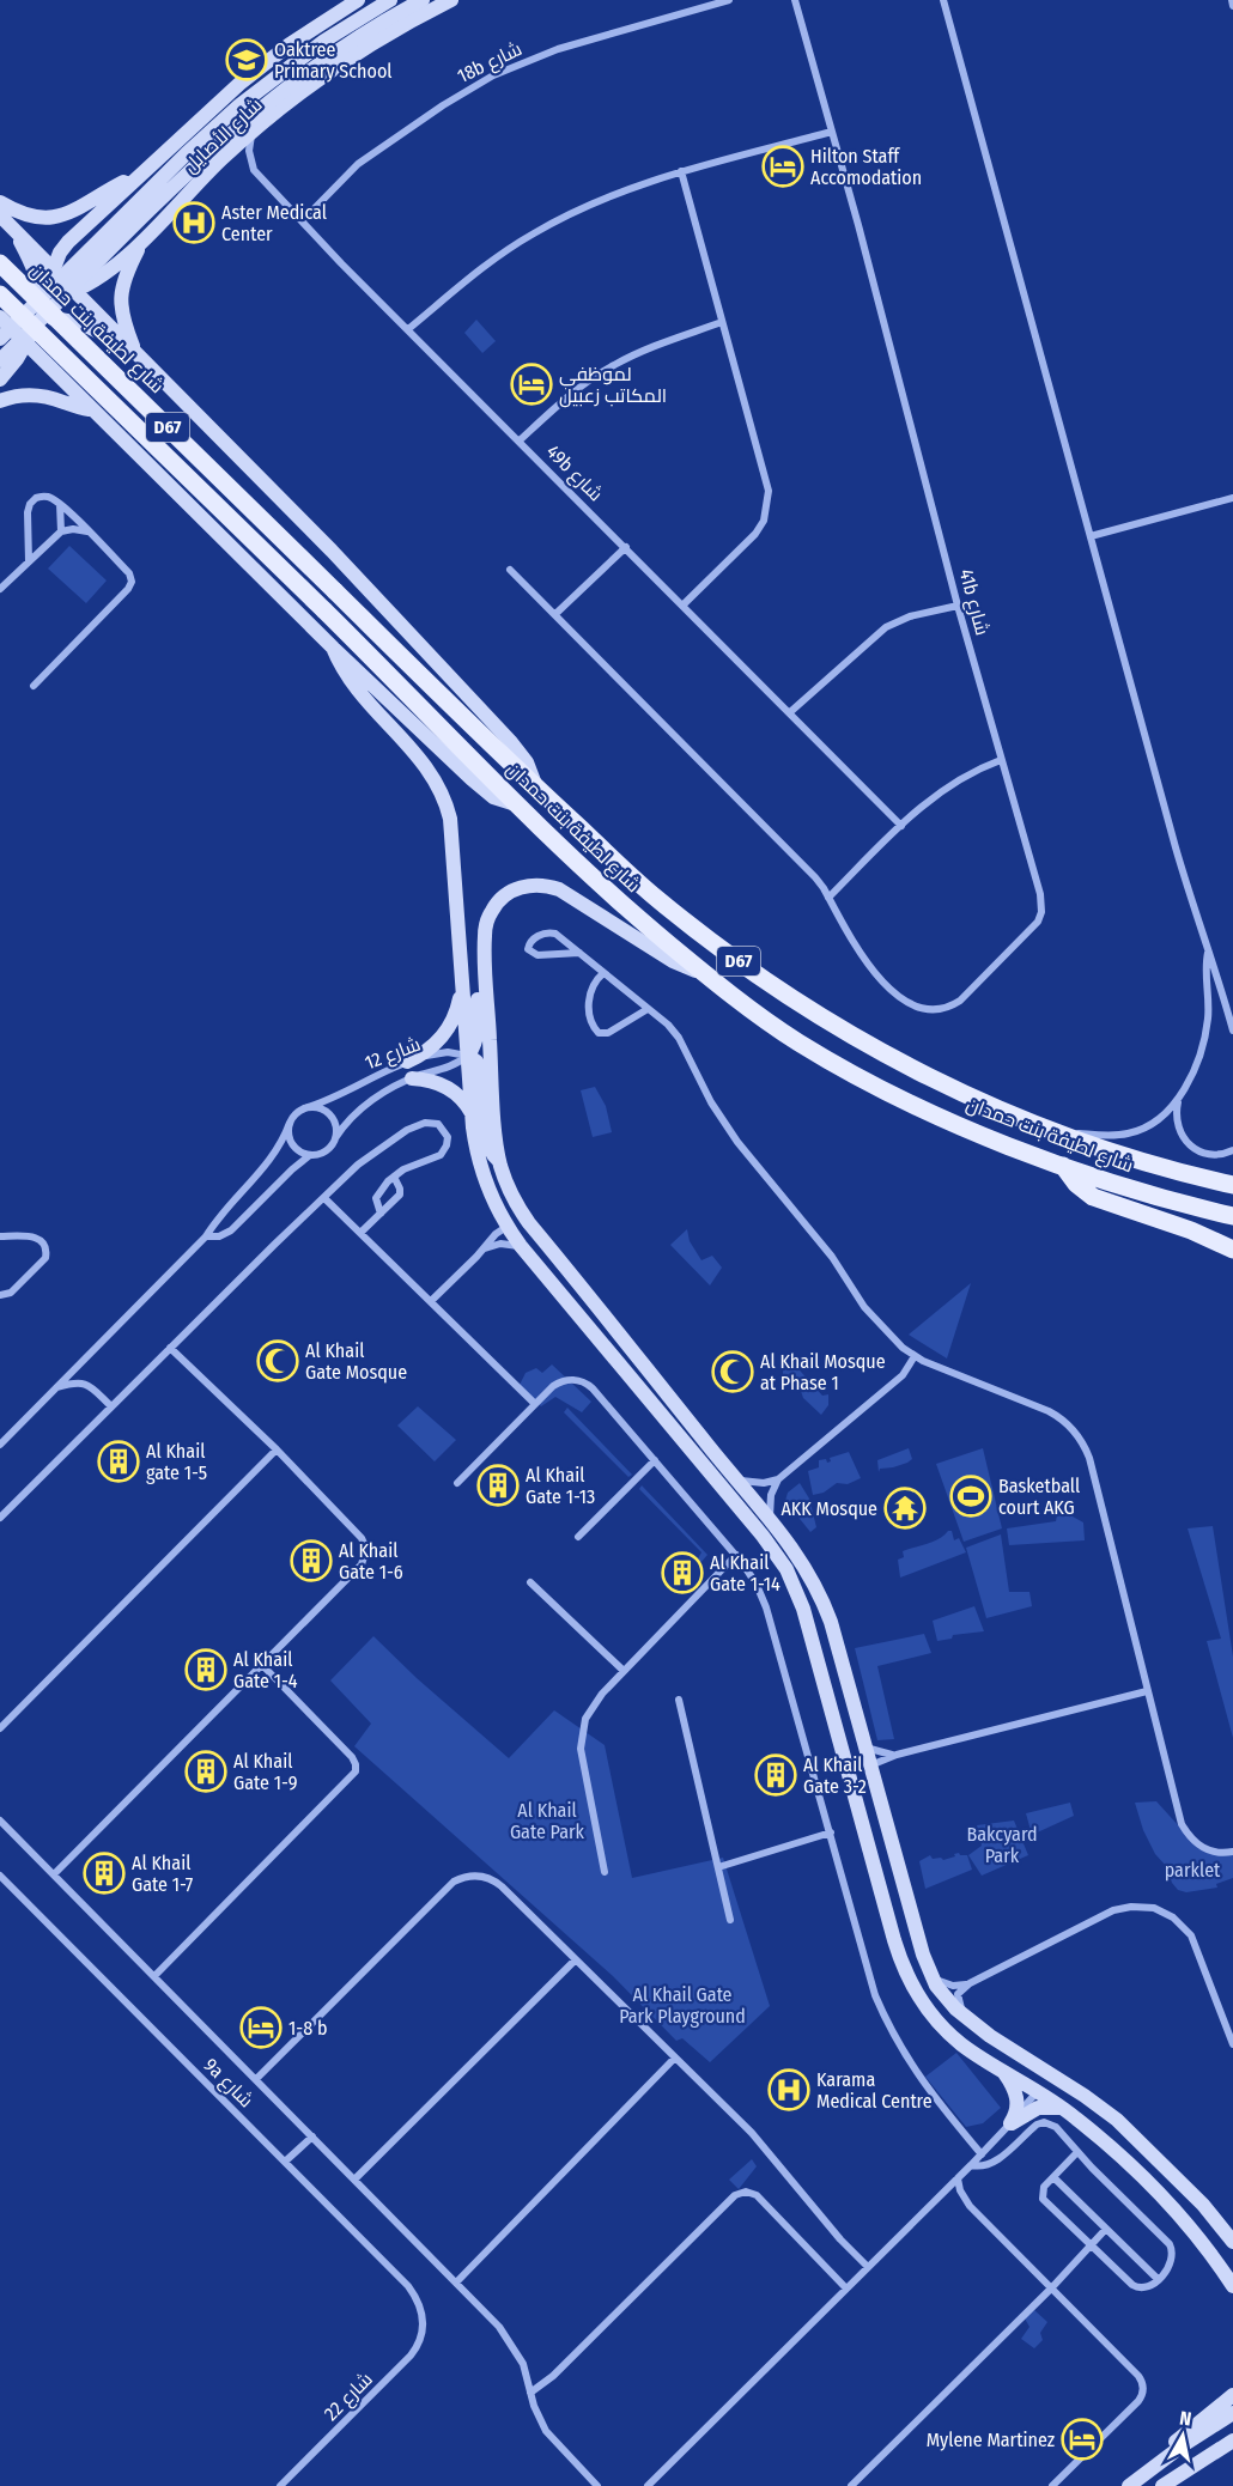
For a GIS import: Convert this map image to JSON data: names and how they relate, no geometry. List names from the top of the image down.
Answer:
{
  "streets": {
    "main road": ["شارع لطيفة بنت حمدان", "D67"],
    "street": [
      "18b شارع",
      "شارع الأصايل",
      "49b شارع",
      "41b شارع",
      "شارع 12",
      "9a شارع",
      "شارع 22"
    ]
  },
  "crossings": [
    ["18b شارع", "49b شارع"],
    ["شارع الأصايل", "49b شارع"],
    ["9a شارع", "شارع 22"]
  ],
  "parks": [
    "Al Khail Gate Park",
    "Bakcyard Park",
    "parklet",
    "Al Khail Gate Park Playground"
  ],
  "places": {
    "school or university": ["Oaktree Primary School"],
    "hotel": [
      "Hilton Staff Accomodation",
      "لموظفي المكاتب زعبيل",
      "1-8 b",
      "Mylene Martinez"
    ],
    "hospital": ["Aster Medical Center", "Karama Medical Centre"],
    "mosque": ["Al Khail Gate Mosque", "Al Khail Mosque at Phase 1"],
    "building": [
      "Al Khail gate 1-5",
      "Al Khail Gate 1-13",
      "Al Khail Gate 1-6",
      "Al Khail Gate 1-14",
      "Al Khail Gate 1-4",
      "Al Khail Gate 1-9",
      "Al Khail Gate 3-2",
      "Al Khail Gate 1-7"
    ],
    "sports": ["Basketball court AKG"],
    "temple": ["AKK Mosque"]
  },
  "north": "top"
}
